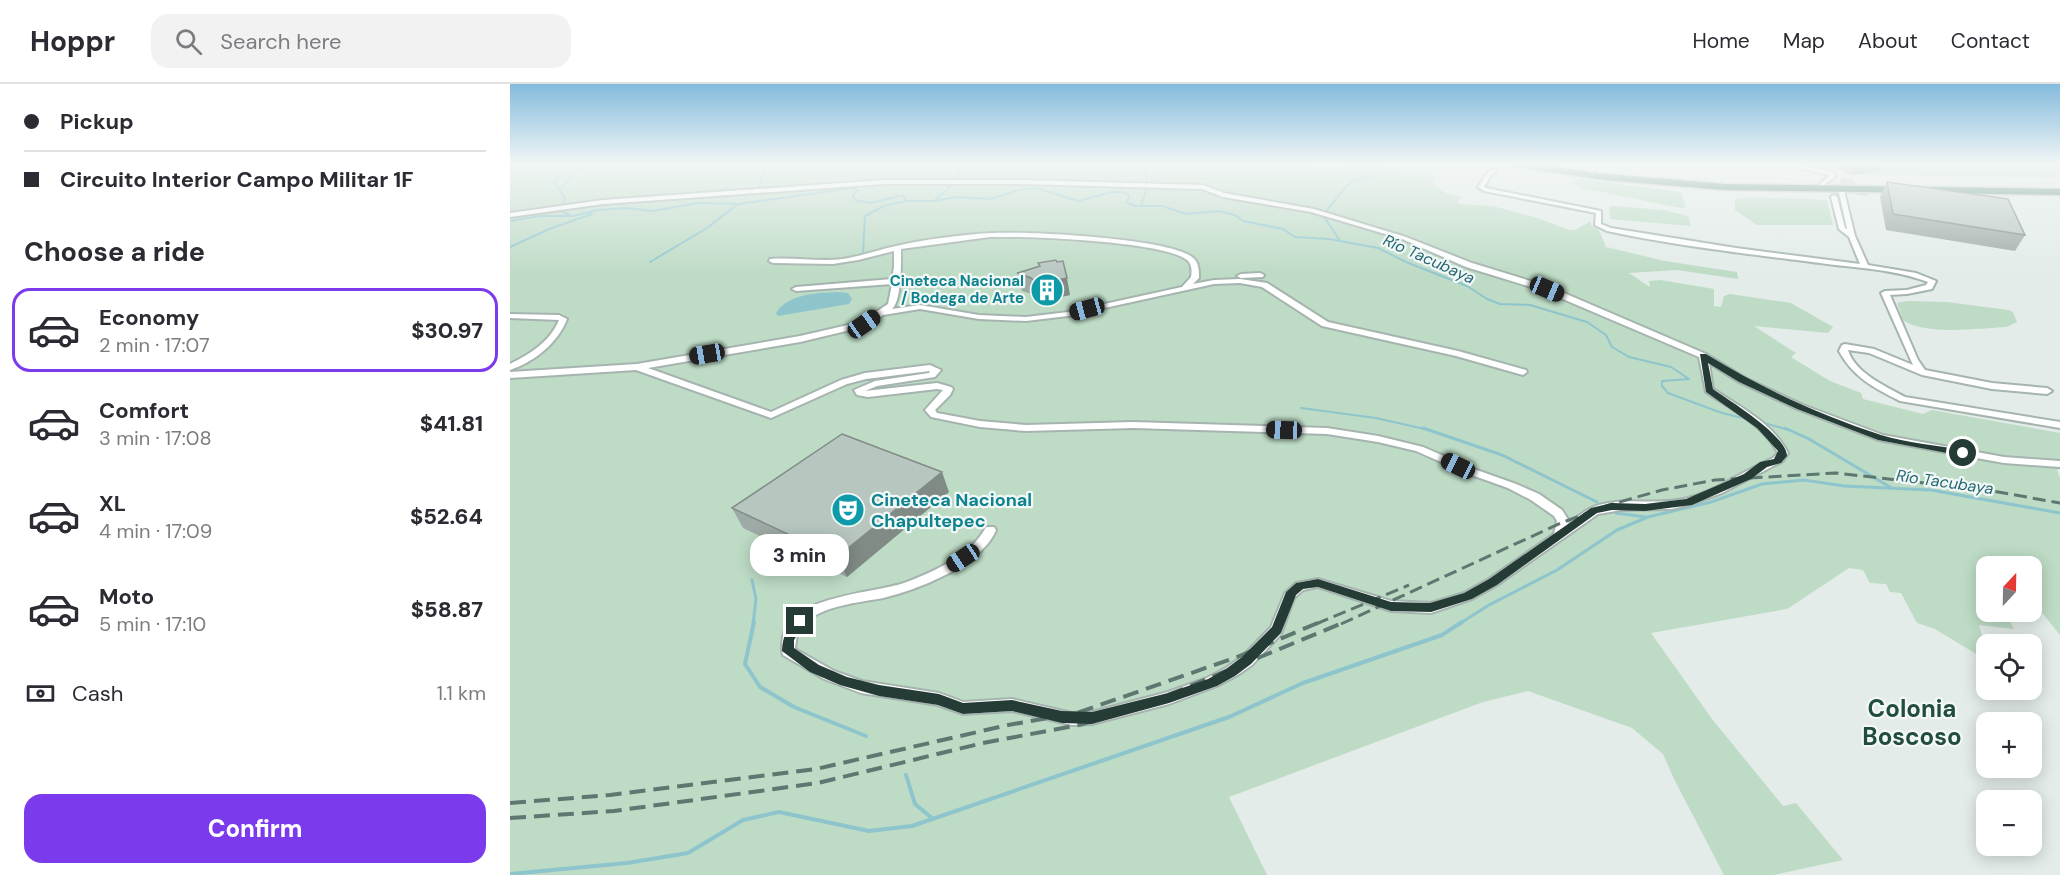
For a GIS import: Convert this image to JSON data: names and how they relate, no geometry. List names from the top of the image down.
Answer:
{
  "districts": ["Colonia Boscoso"],
  "water": ["Río Tacubaya"],
  "places": {
    "building": ["Cineteca Nacional / Bodega de Arte"],
    "theatre": ["Cineteca Nacional Chapultepec"]
  },
  "north": "top",
  "page": {
    "header": "Hoppr",
    "search": "Search here",
    "nav": [
      "Home",
      "Map",
      "About",
      "Contact"
    ],
    "banner": ["Pickup", "Circuito Interior Campo Militar 1F"],
    "heading": "Choose a ride",
    "list": [
      {
        "name": "Economy",
        "note": "2 min · 17:07",
        "value": "$30.97"
      },
      {
        "name": "Comfort",
        "note": "3 min · 17:08",
        "value": "$41.81"
      },
      {
        "name": "XL",
        "note": "4 min · 17:09",
        "value": "$52.64"
      },
      {
        "name": "Moto",
        "note": "5 min · 17:10",
        "value": "$58.87"
      }
    ],
    "bubble": "3 min",
    "map_buttons": ["+", "−"],
    "pay": ["Cash", "1.1 km"],
    "buttons": "Confirm"
  }
}
